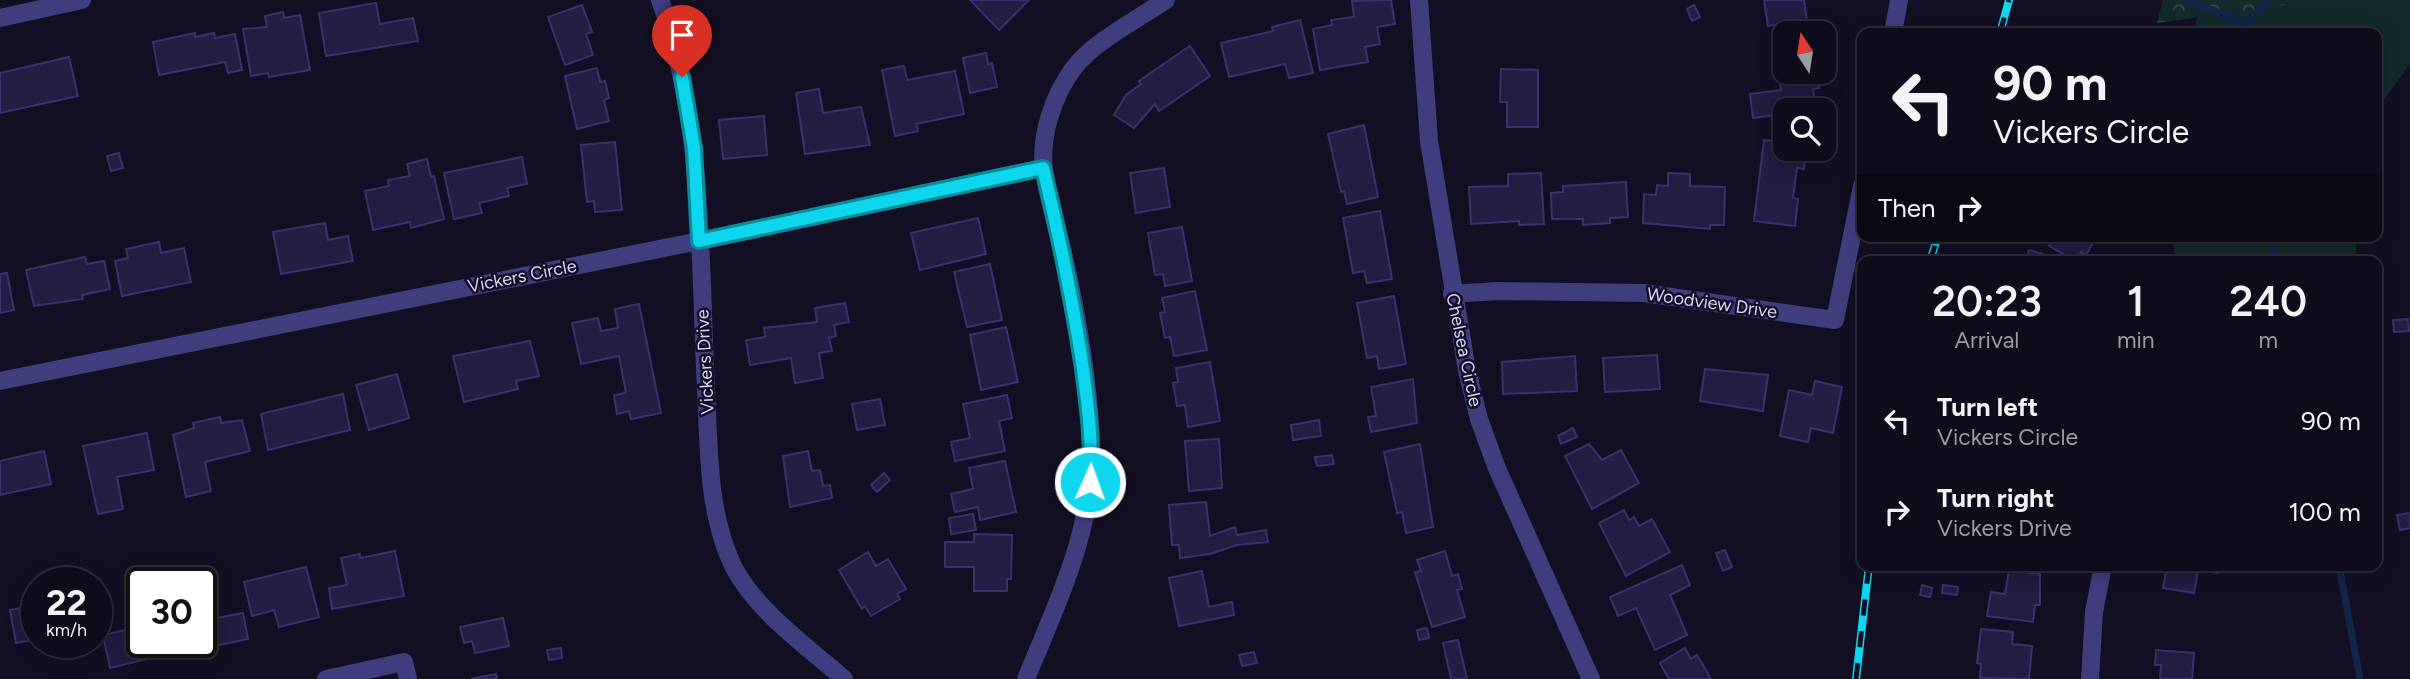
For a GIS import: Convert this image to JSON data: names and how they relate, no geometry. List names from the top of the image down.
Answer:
{
  "streets": {
    "street": [
      "Vickers Circle",
      "Woodview Drive",
      "Chelsea Circle",
      "Vickers Drive"
    ]
  },
  "crossings": [
    ["Vickers Circle", "Vickers Drive"],
    ["Woodview Drive", "Chelsea Circle"]
  ],
  "north": "top",
  "page": {
    "turn": ["90 m", "Vickers Circle"],
    "then": "Then",
    "eta": [
      "20:23",
      "Arrival",
      "1",
      "min",
      "240",
      "m"
    ],
    "list": [
      {
        "name": "Turn left",
        "note": "Vickers Circle",
        "value": "90 m"
      },
      {
        "name": "Turn right",
        "note": "Vickers Drive",
        "value": "100 m"
      }
    ],
    "speed": "22 km/h",
    "limit": "30"
  }
}
